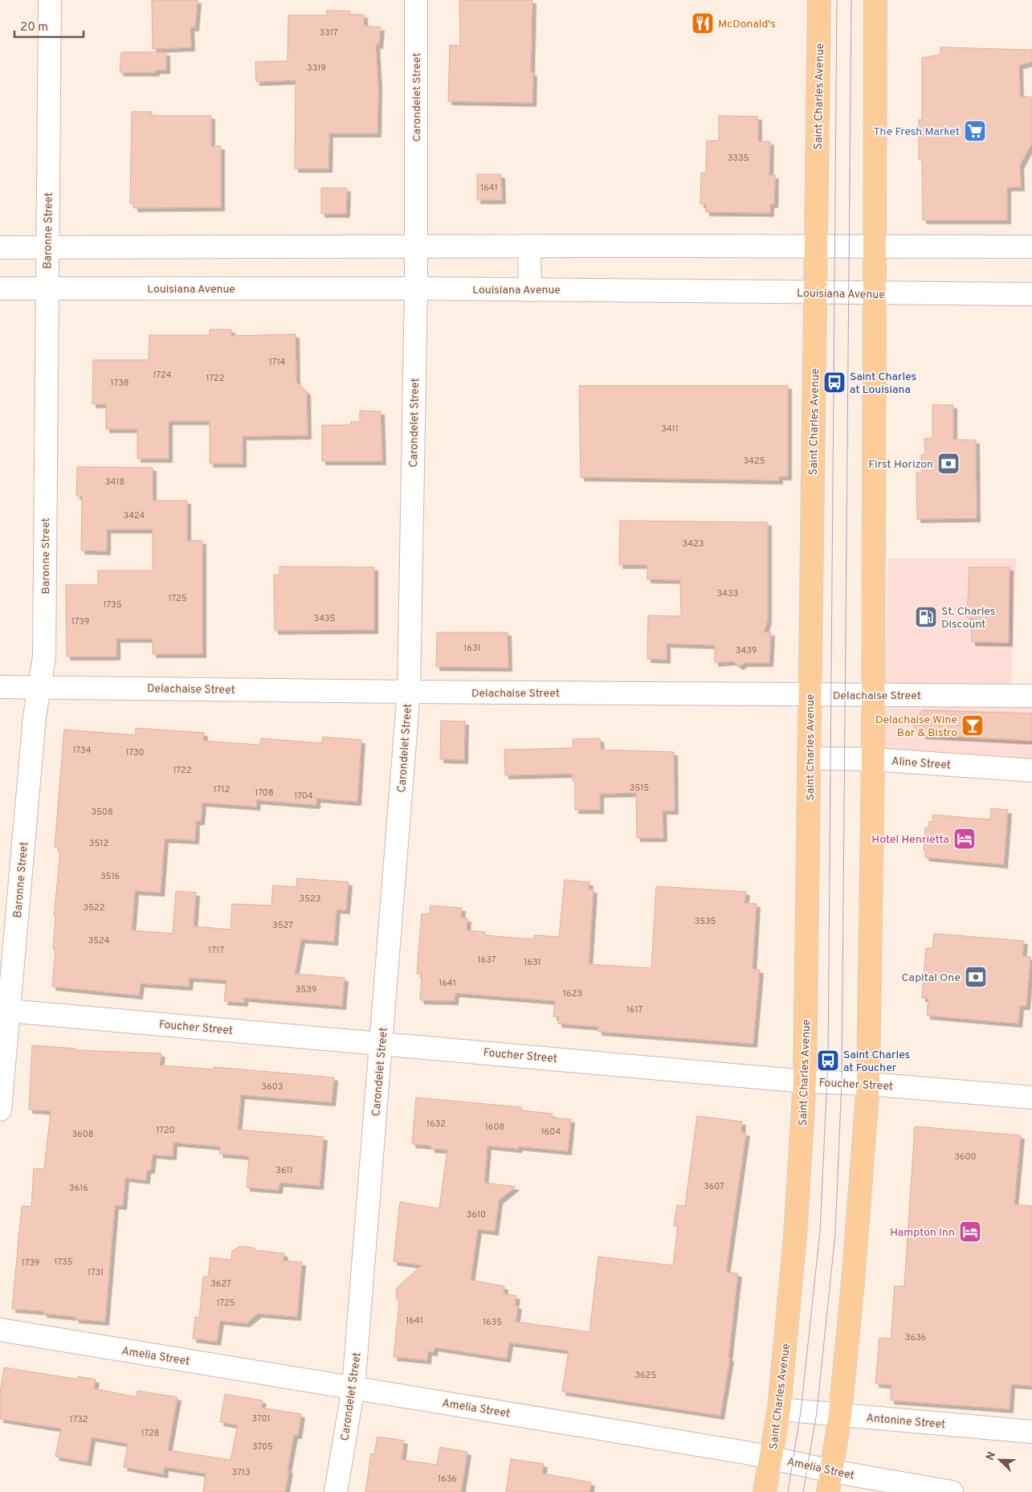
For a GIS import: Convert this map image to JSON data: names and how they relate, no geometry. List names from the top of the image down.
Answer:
{
  "streets": {
    "main road": ["Saint Charles Avenue"],
    "street": [
      "Carondelet Street",
      "Baronne Street",
      "Louisiana Avenue",
      "Delachaise Street",
      "Aline Street",
      "Foucher Street",
      "Amelia Street",
      "Antonine Street"
    ]
  },
  "crossings": [
    ["Saint Charles Avenue", "Louisiana Avenue"],
    ["Saint Charles Avenue", "Delachaise Street"],
    ["Saint Charles Avenue", "Aline Street"],
    ["Saint Charles Avenue", "Foucher Street"],
    ["Saint Charles Avenue", "Amelia Street"],
    ["Saint Charles Avenue", "Antonine Street"],
    ["Carondelet Street", "Louisiana Avenue"],
    ["Carondelet Street", "Delachaise Street"],
    ["Carondelet Street", "Foucher Street"],
    ["Carondelet Street", "Amelia Street"],
    ["Baronne Street", "Louisiana Avenue"],
    ["Baronne Street", "Delachaise Street"],
    ["Baronne Street", "Foucher Street"]
  ],
  "places": {
    "restaurant": ["McDonald's"],
    "supermarket": ["The Fresh Market"],
    "bus stop": ["Saint Charles at Louisiana", "Saint Charles at Foucher"],
    "bank": ["First Horizon", "Capital One"],
    "fuel station": ["St. Charles Discount"],
    "bar": ["Delachaise Wine Bar & Bistro"],
    "hotel": ["Hotel Henrietta", "Hampton Inn"]
  },
  "house_numbers": [
    "3317",
    "3319",
    "3335",
    "1641",
    "1714",
    "1724",
    "1722",
    "1738",
    "3411",
    "3425",
    "3418",
    "3424",
    "3423",
    "3433",
    "1725",
    "1735",
    "3435",
    "1739",
    "1631",
    "3439",
    "1734",
    "1730",
    "1722",
    "3515",
    "1712",
    "1708",
    "1704",
    "3508",
    "3512",
    "3516",
    "3523",
    "3522",
    "3535",
    "3527",
    "3524",
    "1717",
    "1637",
    "1631",
    "1641",
    "3539",
    "1623",
    "1617",
    "3603",
    "1632",
    "1608",
    "1720",
    "1604",
    "3608",
    "3600",
    "3611",
    "3607",
    "3616",
    "3610",
    "1735",
    "1739",
    "1731",
    "3627",
    "1725",
    "1641",
    "1635",
    "3636",
    "3625",
    "3701",
    "1732",
    "1728",
    "3705",
    "3713",
    "1636"
  ],
  "scale_bar": "20 m",
  "north": "top left"
}
